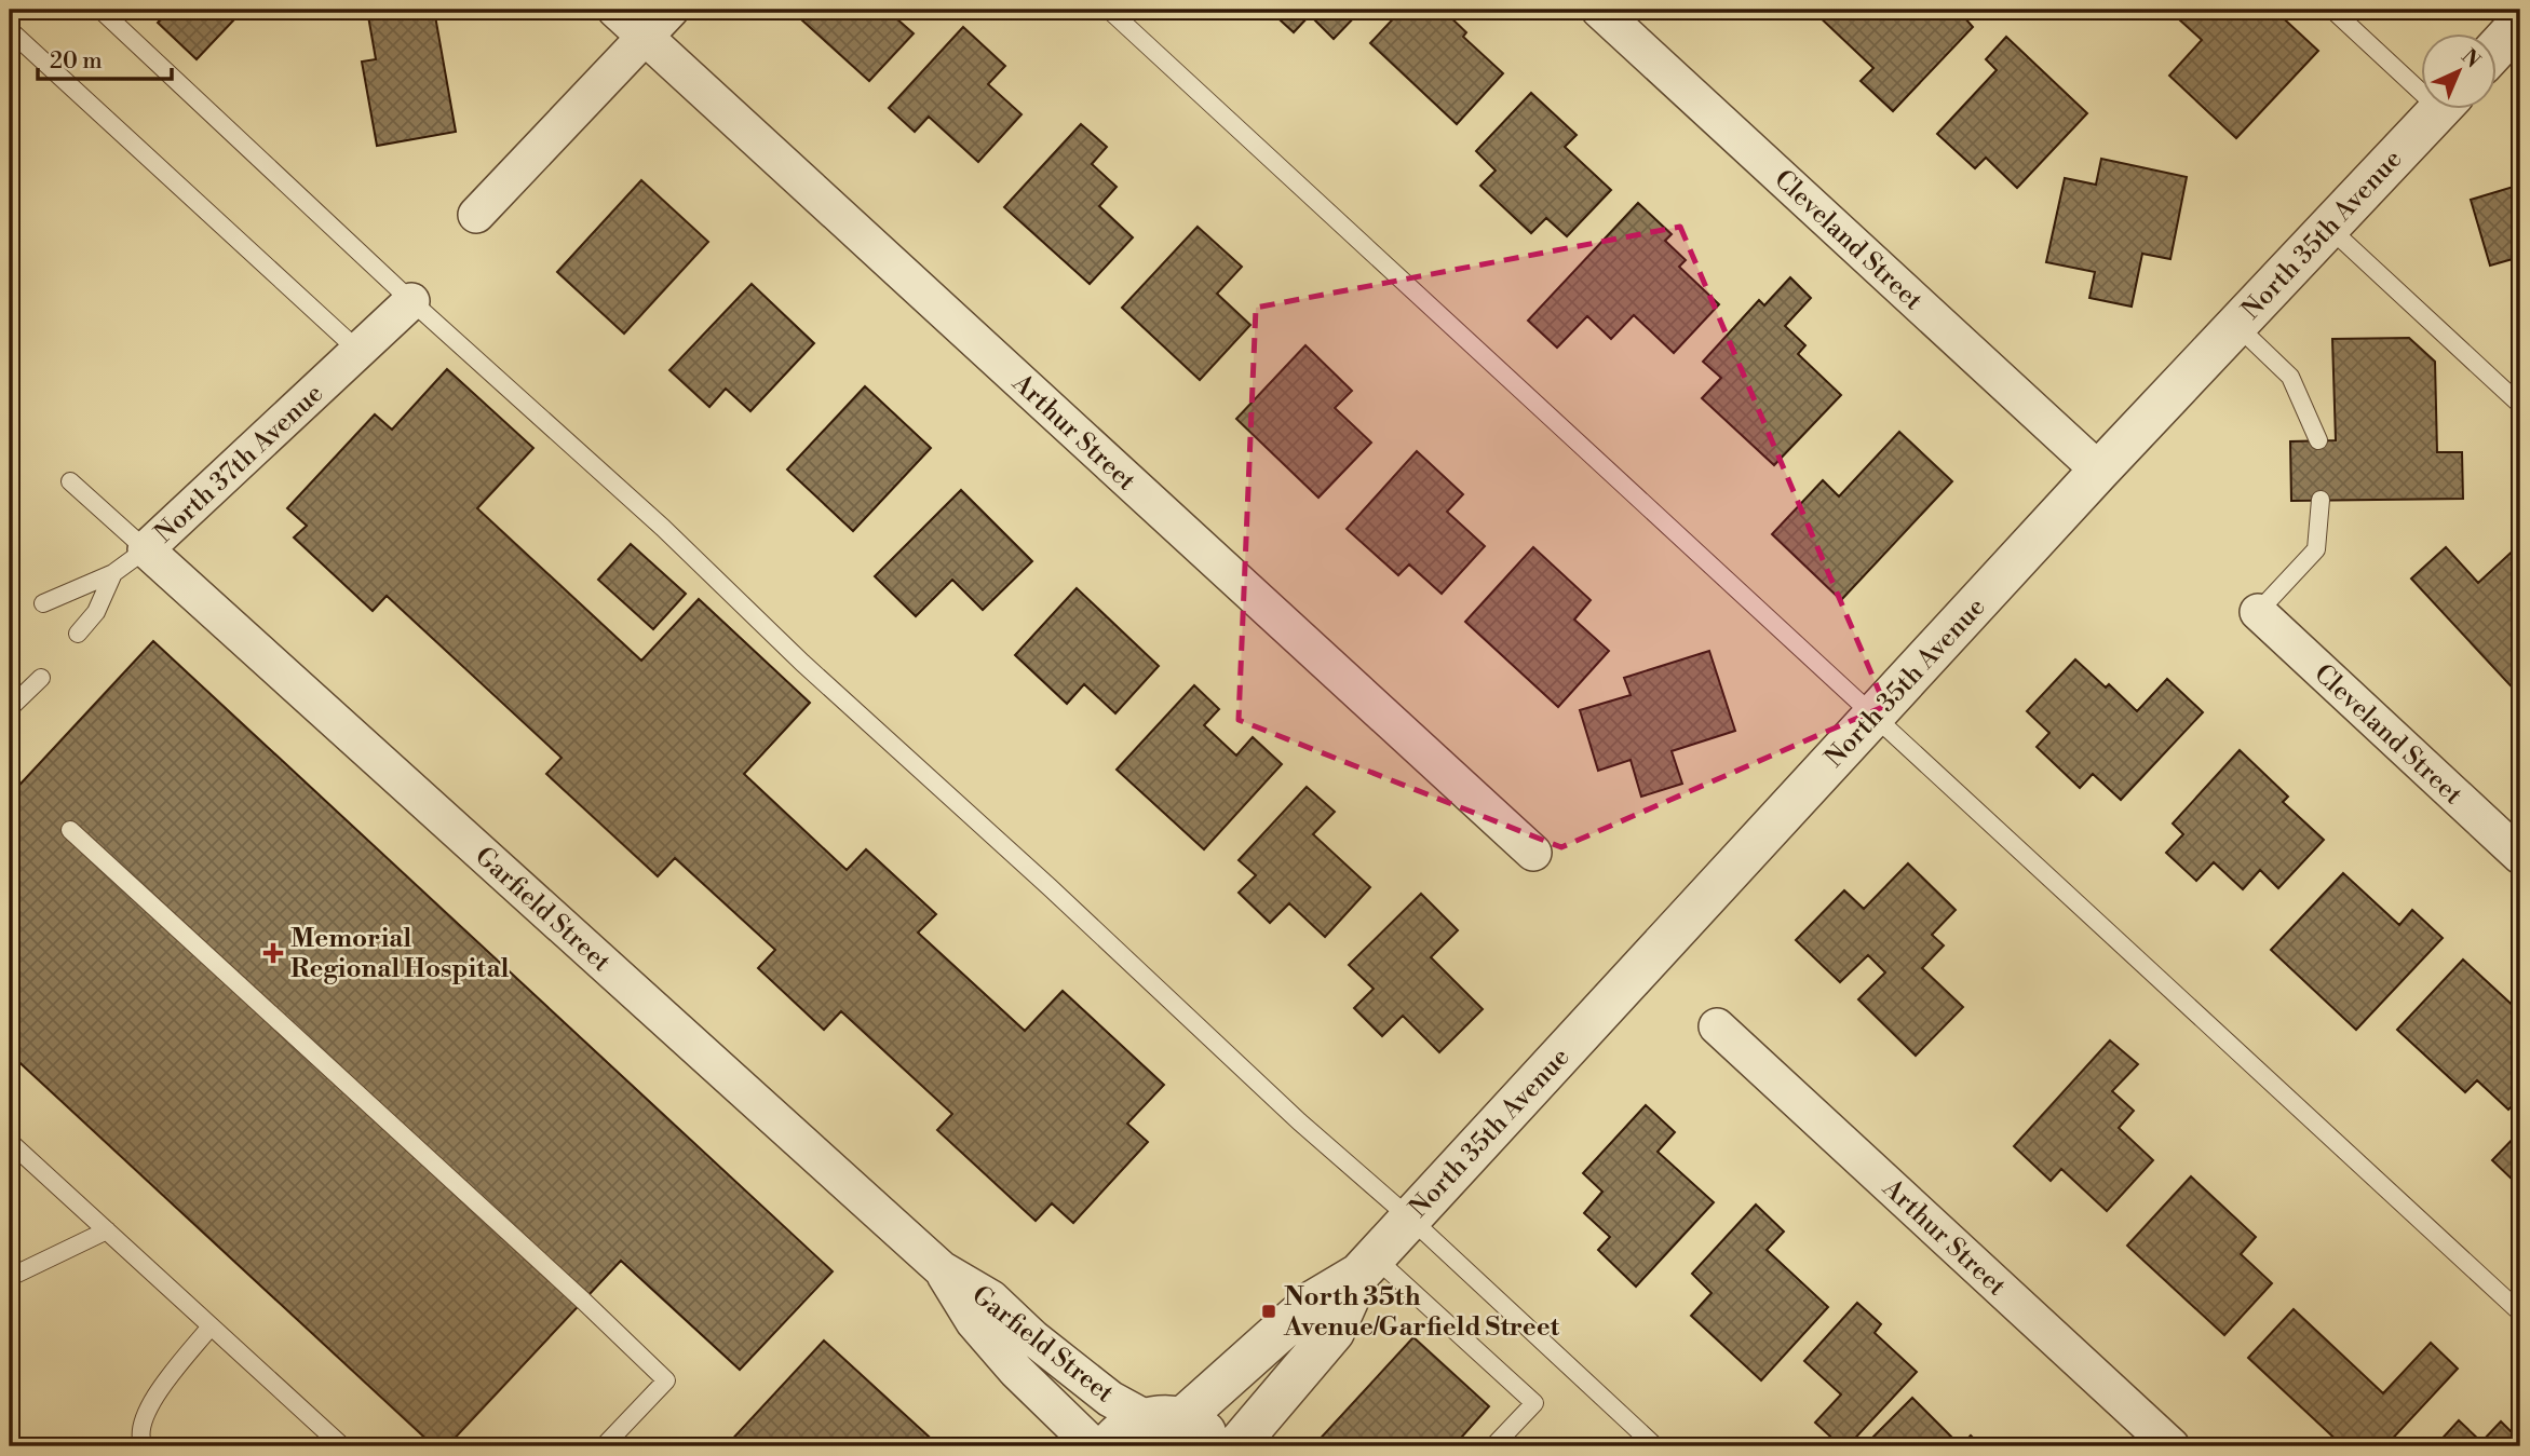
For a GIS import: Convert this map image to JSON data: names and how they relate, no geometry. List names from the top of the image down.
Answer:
{
  "streets": {
    "street": [
      "North 35th Avenue",
      "Cleveland Street",
      "Arthur Street",
      "North 37th Avenue",
      "Garfield Street"
    ]
  },
  "crossings": [
    ["North 35th Avenue", "Cleveland Street"],
    ["North 35th Avenue", "Garfield Street"],
    ["North 37th Avenue", "Garfield Street"]
  ],
  "places": {
    "health": ["Memorial Regional Hospital"],
    "transit": ["North 35th Avenue/Garfield Street"]
  },
  "scale_bar": "20 m",
  "north": "top right"
}
